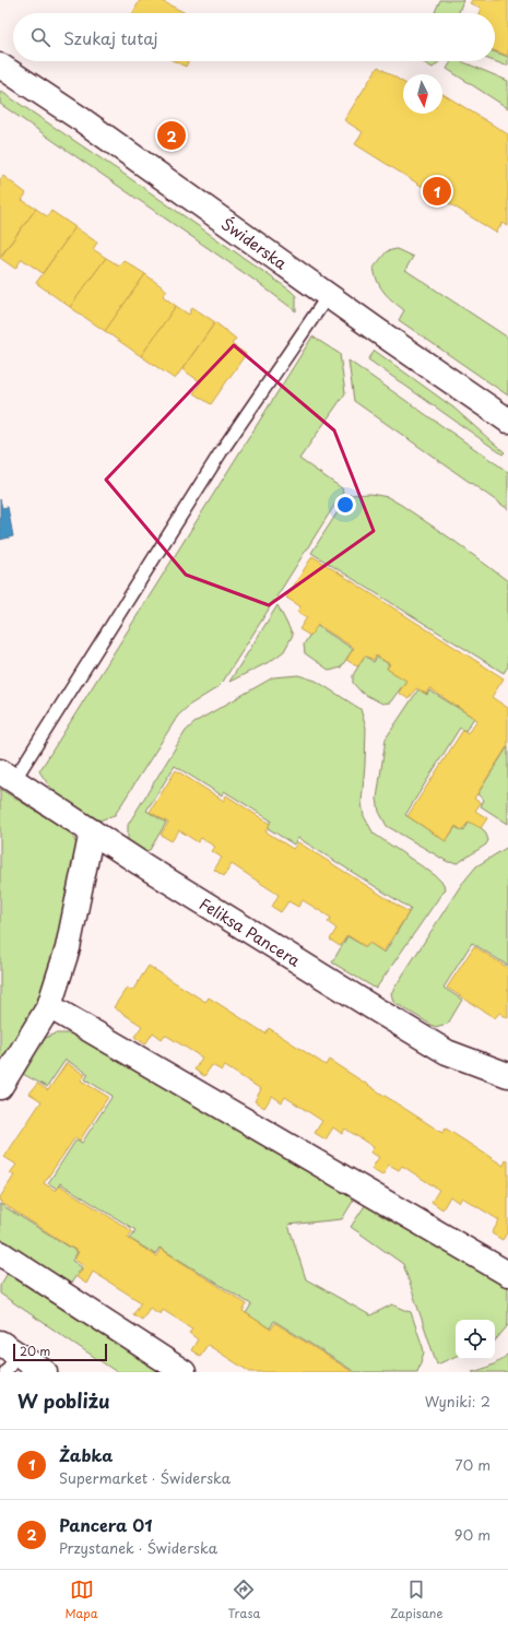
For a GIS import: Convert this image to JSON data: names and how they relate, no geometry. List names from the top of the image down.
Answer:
{
  "streets": {
    "street": ["Świderska", "Feliksa Pancera"]
  },
  "scale_bar": "20 m",
  "north": "bottom",
  "page": {
    "search": "Szukaj tutaj",
    "pins": ["2", "1"],
    "scale": "20 m",
    "heading": ["W pobliżu", "Wyniki: 2"],
    "list": [
      {
        "mark": "1",
        "name": "Żabka",
        "note": "Supermarket · Świderska",
        "value": "70 m"
      },
      {
        "mark": "2",
        "name": "Pancera 01",
        "note": "Przystanek · Świderska",
        "value": "90 m"
      }
    ],
    "nav": ["Mapa", "Trasa", "Zapisane"]
  }
}
